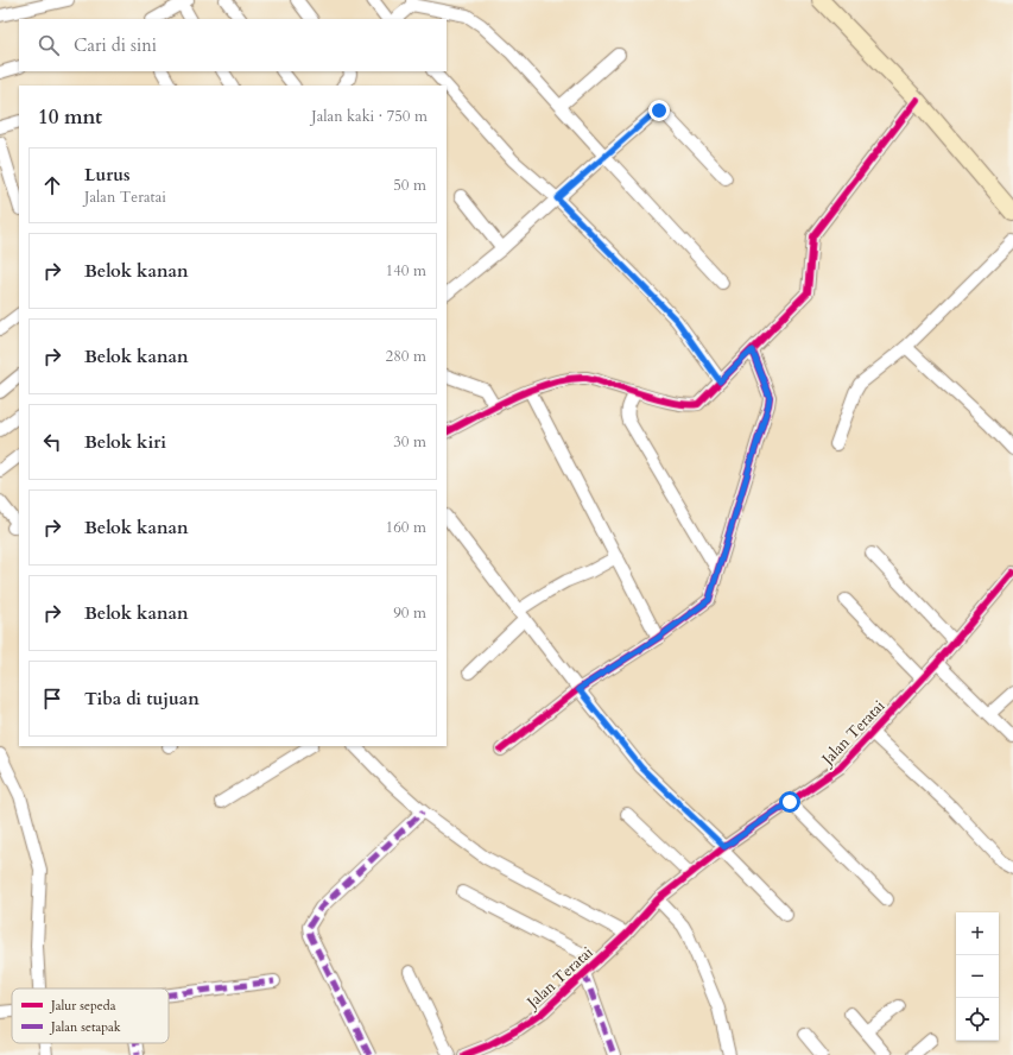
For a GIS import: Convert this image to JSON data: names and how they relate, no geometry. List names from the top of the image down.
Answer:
{
  "streets": {
    "street": ["Jalan Teratai"]
  },
  "legend": ["Jalur sepeda", "Jalan setapak"],
  "page": {
    "search": "Cari di sini",
    "heading": ["10 mnt", "Jalan kaki · 750 m"],
    "list": [
      ["Lurus", "Jalan Teratai", "50 m"],
      ["Belok kanan", "140 m"],
      ["Belok kanan", "280 m"],
      ["Belok kiri", "30 m"],
      ["Belok kanan", "160 m"],
      ["Belok kanan", "90 m"],
      "Tiba di tujuan"
    ],
    "map_buttons": ["+", "−"]
  }
}
